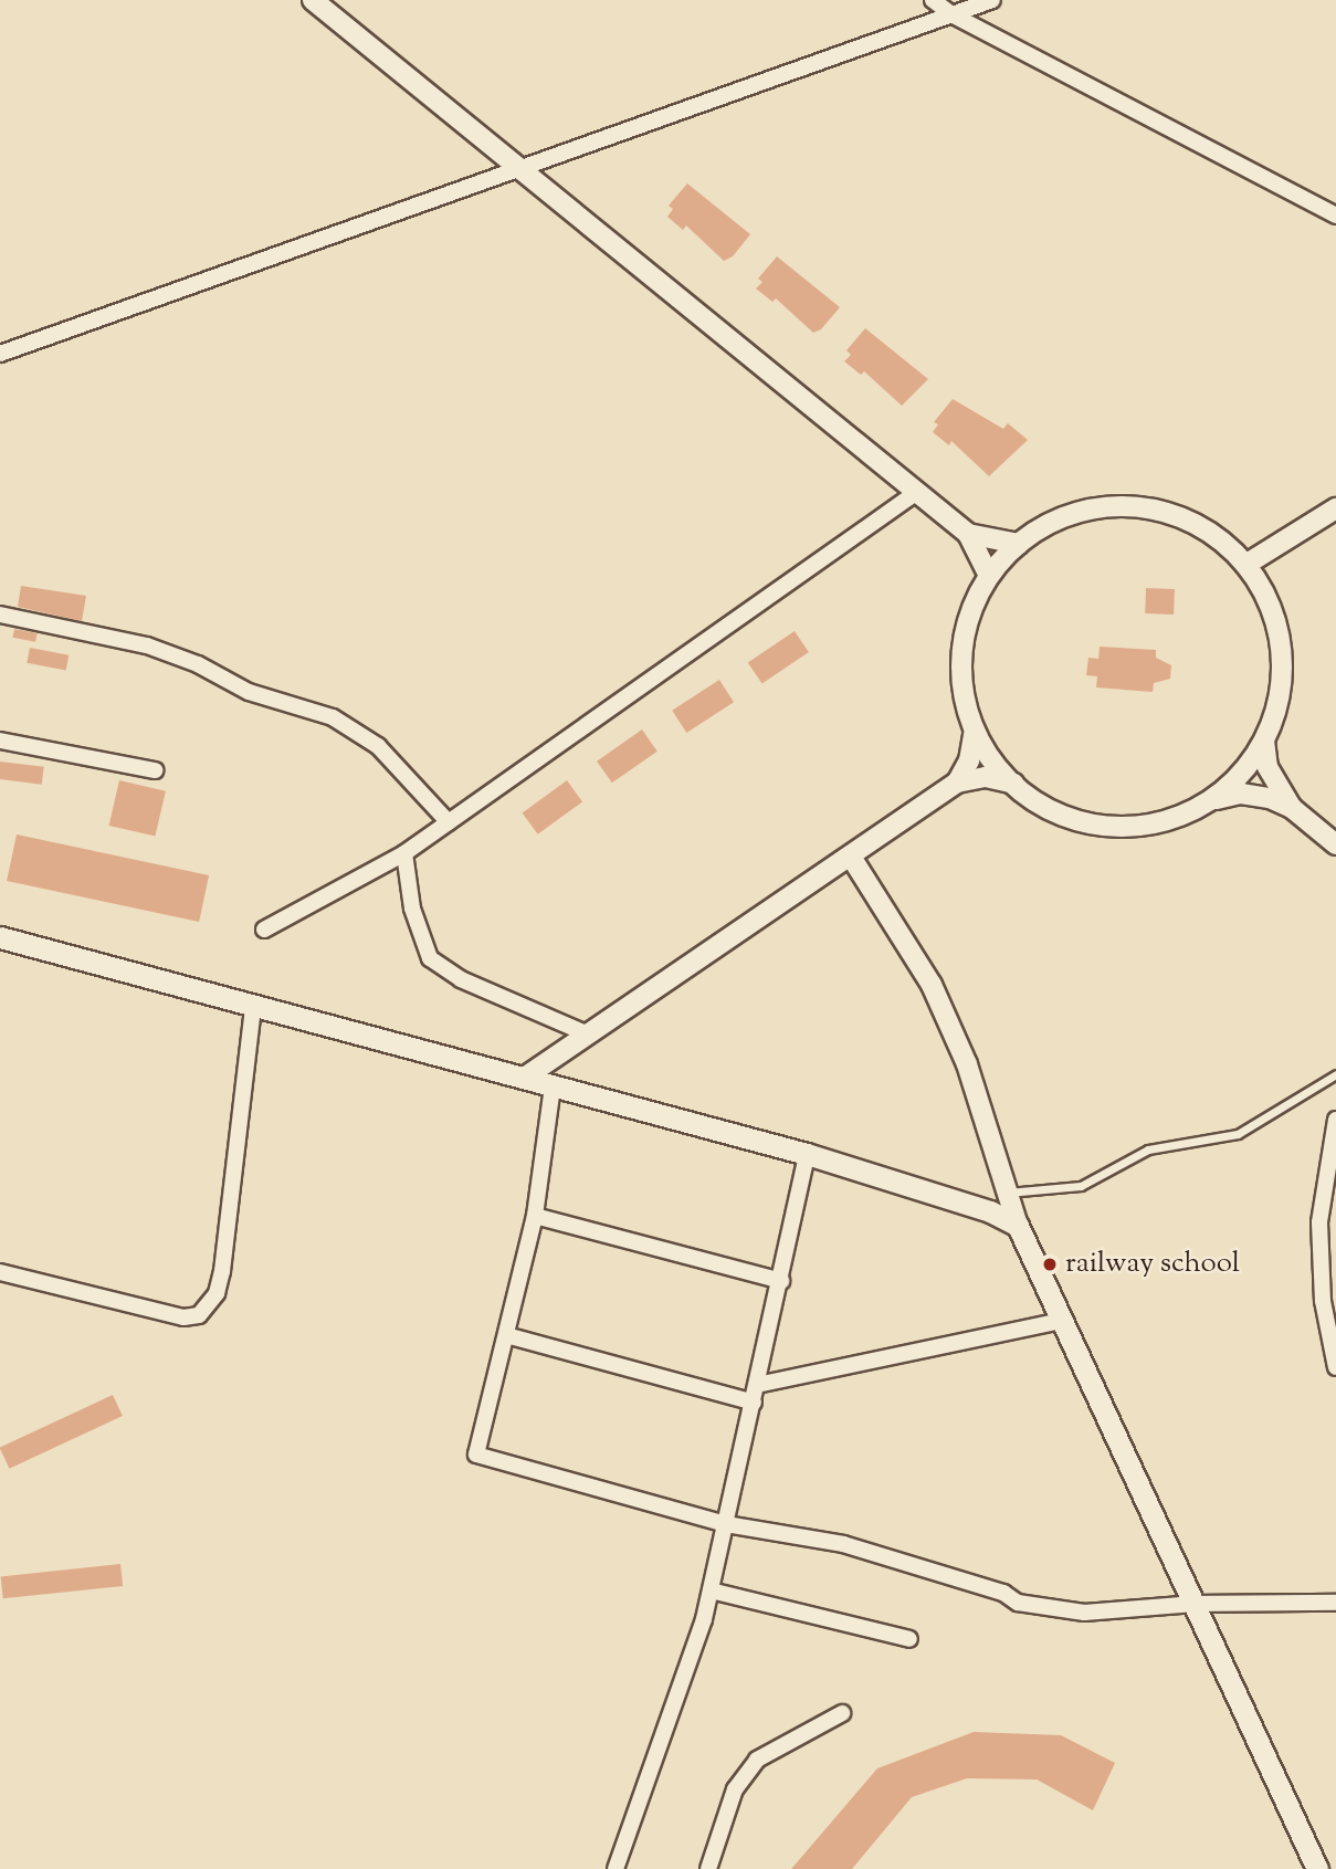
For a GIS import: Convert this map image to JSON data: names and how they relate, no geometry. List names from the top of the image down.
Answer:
{
  "places": ["railway school"]
}
